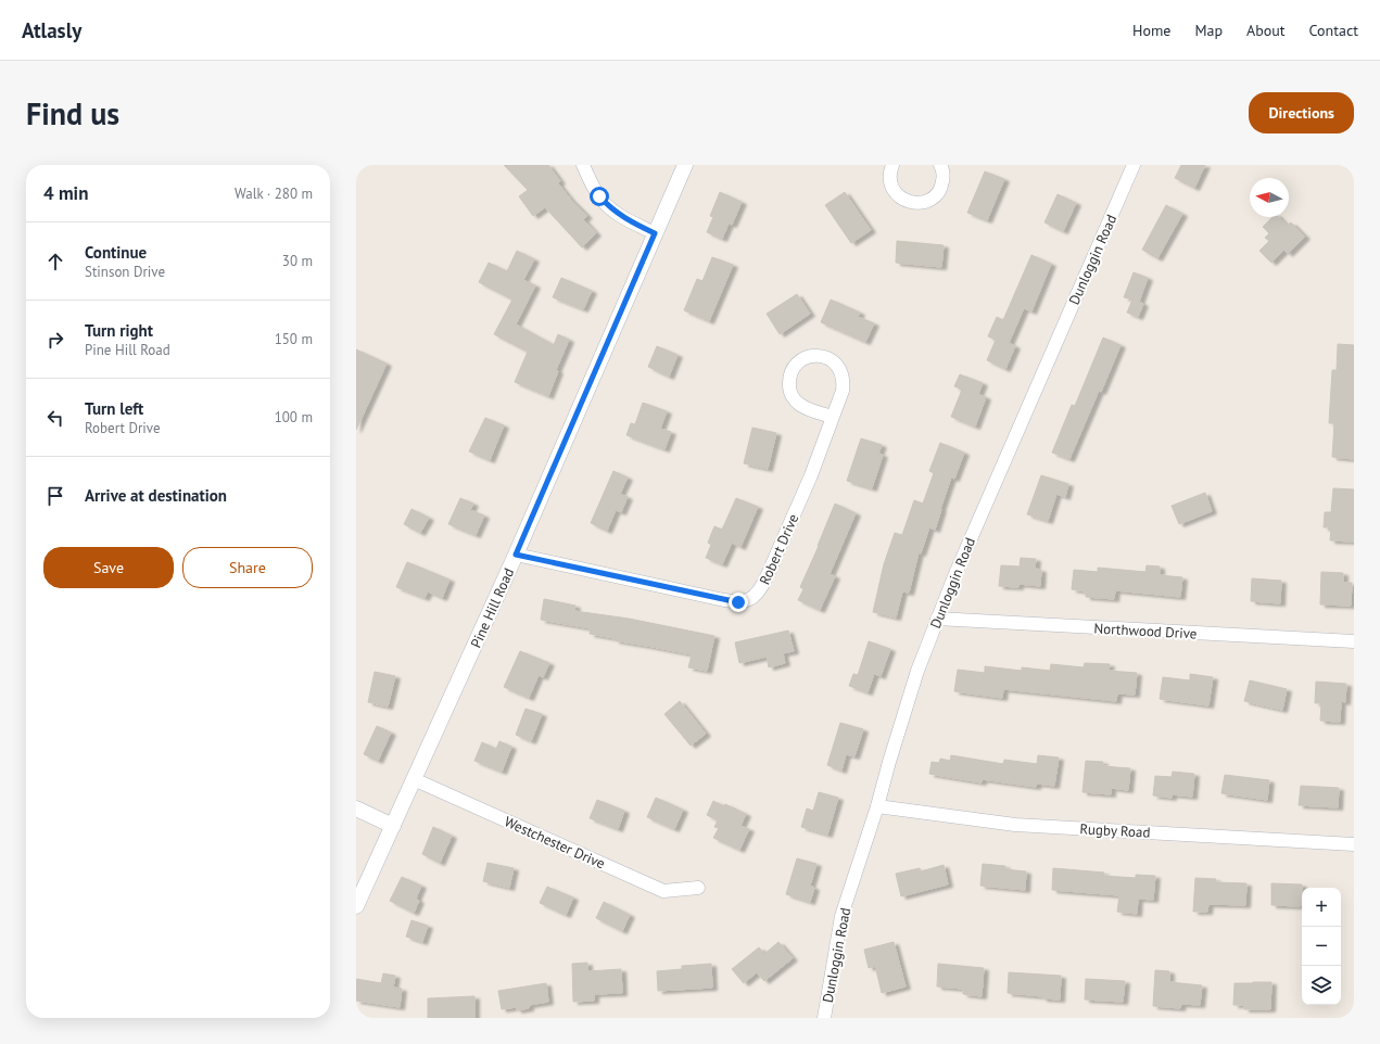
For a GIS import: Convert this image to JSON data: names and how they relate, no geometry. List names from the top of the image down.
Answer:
{
  "streets": {
    "street": [
      "Dunloggin Road",
      "Robert Drive",
      "Pine Hill Road",
      "Northwood Drive",
      "Rugby Road",
      "Westchester Drive"
    ]
  },
  "crossings": [
    ["Dunloggin Road", "Northwood Drive"],
    ["Dunloggin Road", "Rugby Road"],
    ["Robert Drive", "Pine Hill Road"],
    ["Pine Hill Road", "Westchester Drive"]
  ],
  "north": "left",
  "page": {
    "header": "Atlasly",
    "nav": [
      "Home",
      "Map",
      "About",
      "Contact"
    ],
    "buttons": [
      "Directions",
      ["Save", "Share"]
    ],
    "title": "Find us",
    "heading": ["4 min", "Walk · 280 m"],
    "list": [
      ["Continue", "Stinson Drive", "30 m"],
      ["Turn right", "Pine Hill Road", "150 m"],
      ["Turn left", "Robert Drive", "100 m"],
      "Arrive at destination"
    ],
    "map_buttons": ["+", "−"]
  }
}
